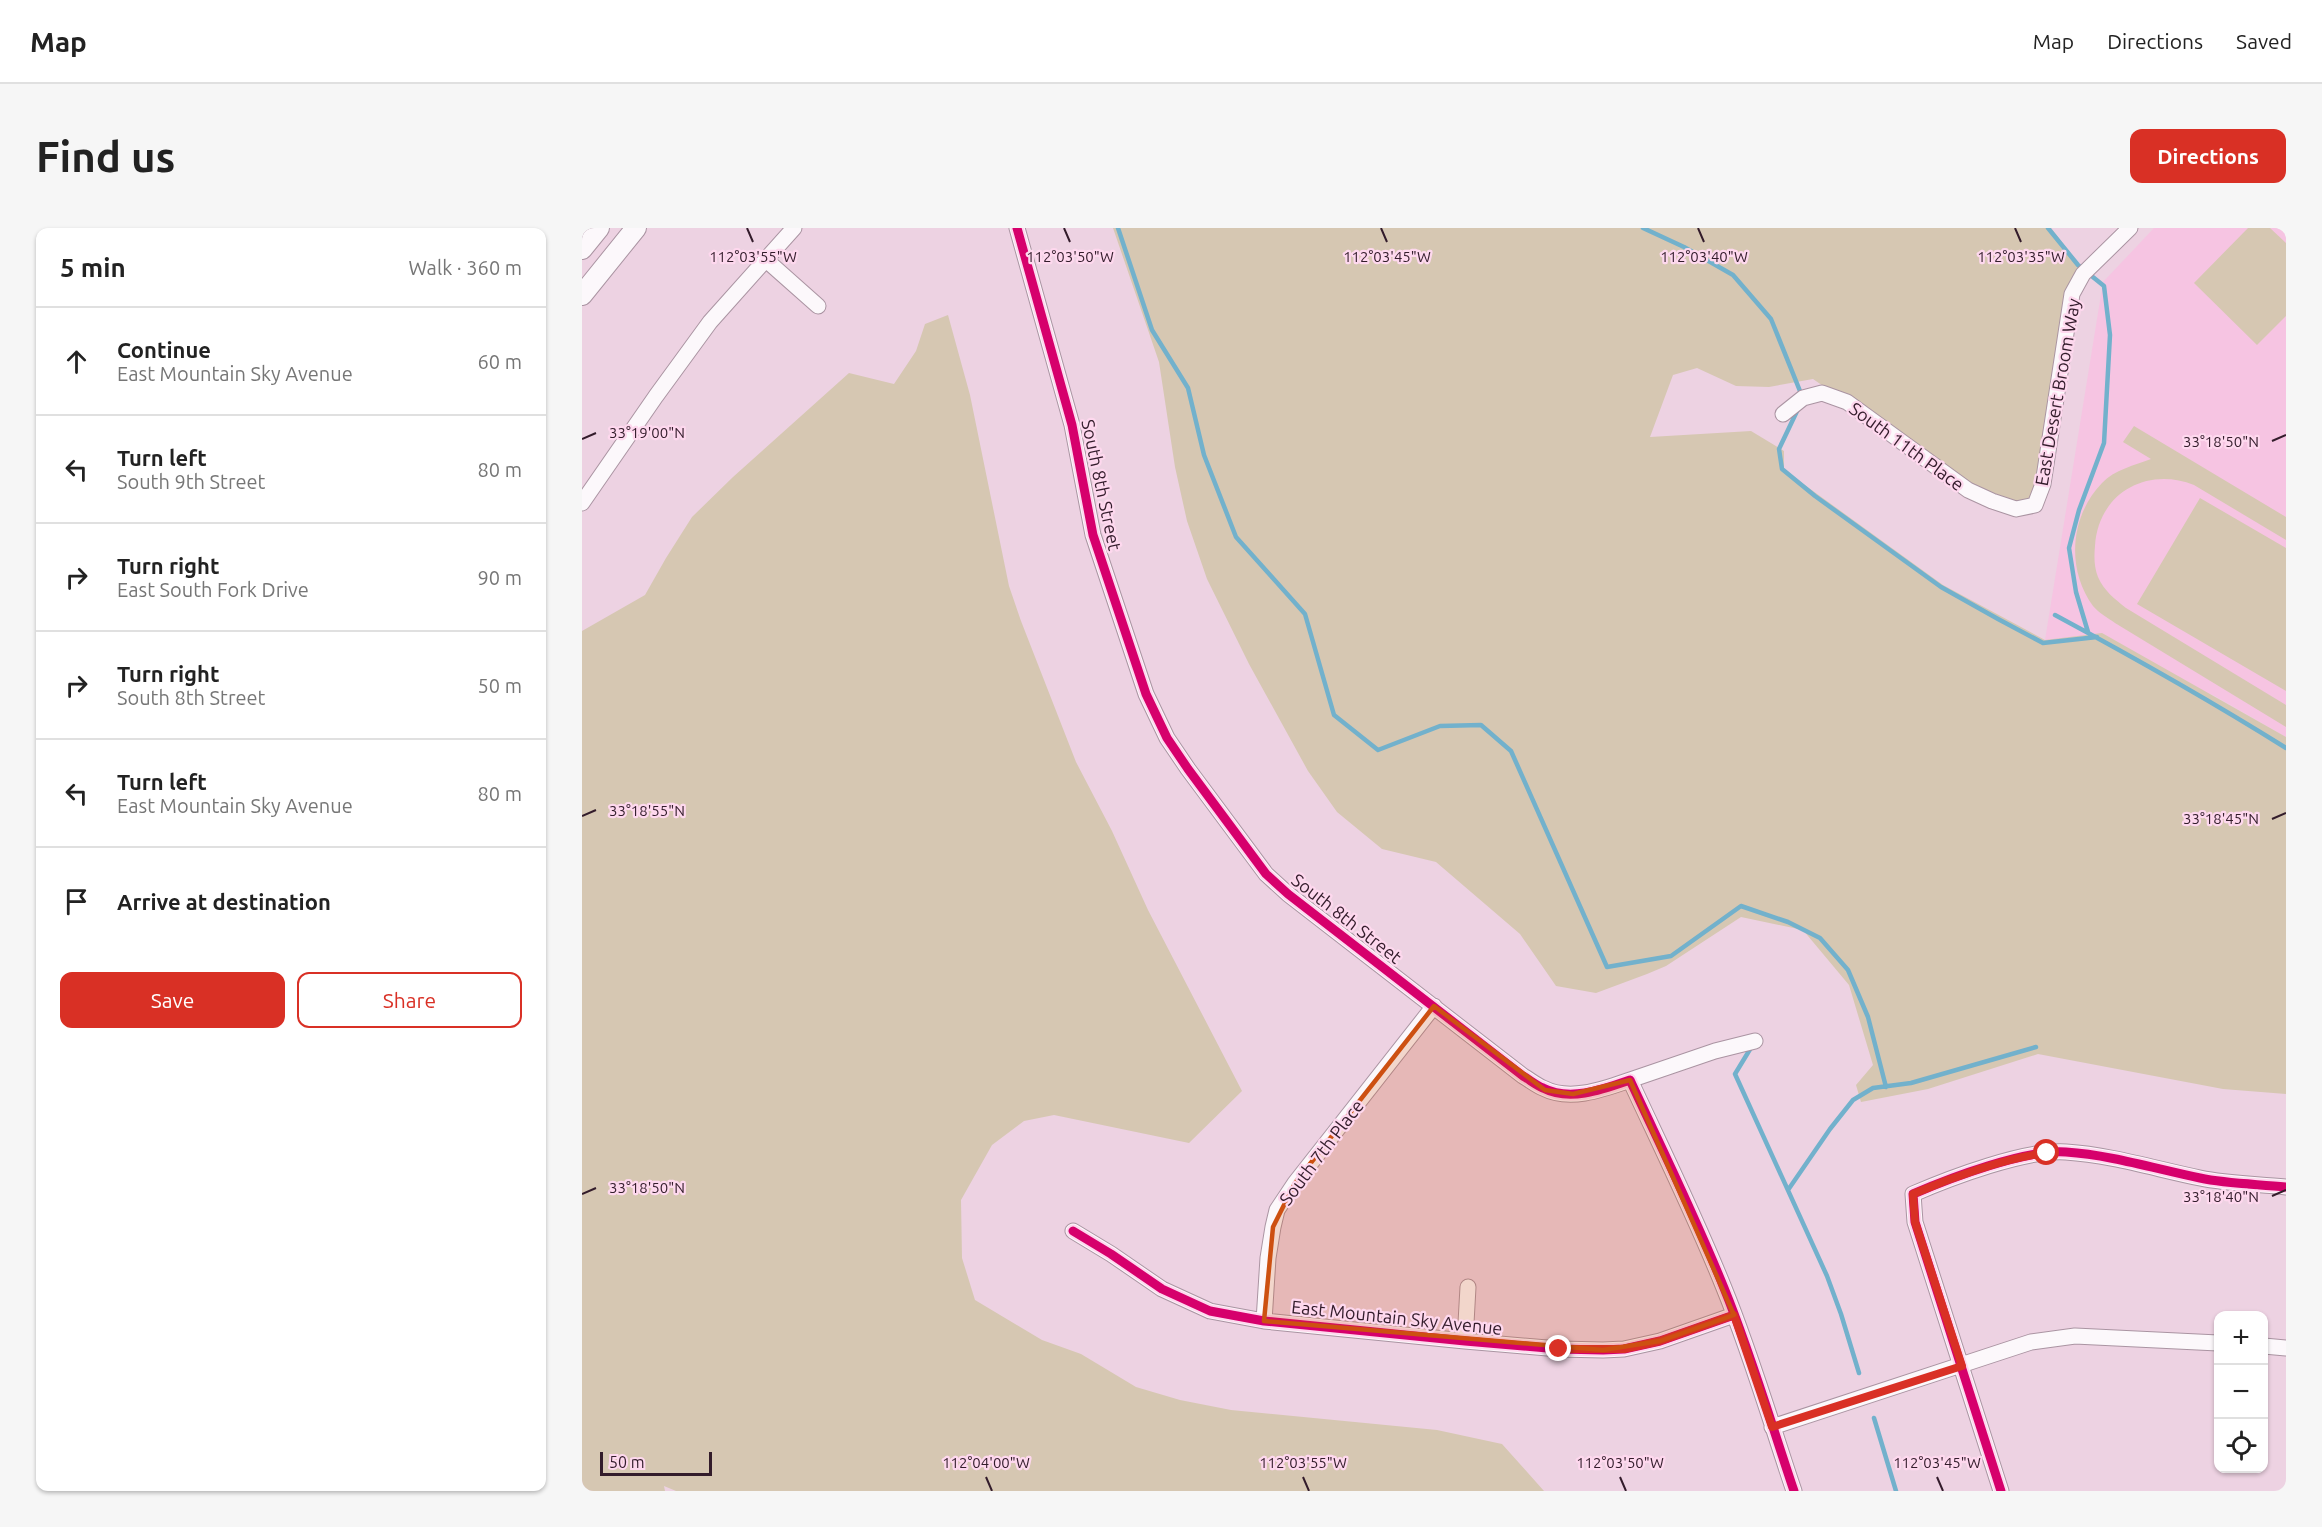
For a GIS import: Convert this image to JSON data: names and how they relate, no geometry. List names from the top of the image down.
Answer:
{
  "streets": {
    "street": [
      "East Desert Broom Way",
      "South 11th Place",
      "South 8th Street",
      "South 7th Place",
      "East Mountain Sky Avenue"
    ]
  },
  "crossings": [
    ["East Desert Broom Way", "South 11th Place"],
    ["South 8th Street", "South 7th Place"],
    ["South 7th Place", "East Mountain Sky Avenue"]
  ],
  "scale_bar": "50 m",
  "page": {
    "header": "Map",
    "nav": ["Map", "Directions", "Saved"],
    "buttons": [
      "Directions",
      ["Save", "Share"]
    ],
    "title": "Find us",
    "heading": ["5 min", "Walk · 360 m"],
    "list": [
      ["Continue", "East Mountain Sky Avenue", "60 m"],
      ["Turn left", "South 9th Street", "80 m"],
      ["Turn right", "East South Fork Drive", "90 m"],
      ["Turn right", "South 8th Street", "50 m"],
      ["Turn left", "East Mountain Sky Avenue", "80 m"],
      "Arrive at destination"
    ],
    "map_buttons": ["+", "−"],
    "scale": "50 m"
  },
  "coordinates": [
    "112°03'50\"W",
    "112°03'55\"W",
    "112°03'45\"W",
    "112°03'40\"W",
    "112°03'35\"W",
    "33°19'00\"N",
    "33°18'50\"N",
    "33°18'55\"N",
    "33°18'45\"N",
    "33°18'40\"N",
    "112°04'00\"W"
  ]
}
